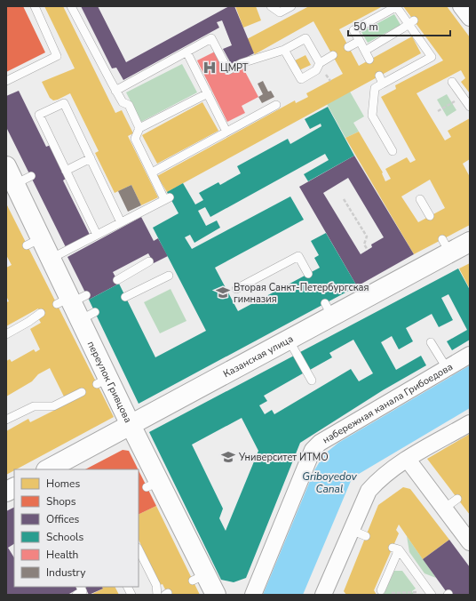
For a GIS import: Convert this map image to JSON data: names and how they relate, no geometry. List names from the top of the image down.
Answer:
{
  "streets": {
    "street": ["Казанская улица", "переулок Гривцова", "набережная канала Грибоедова"]
  },
  "crossings": [
    ["Казанская улица", "переулок Гривцова"]
  ],
  "water": ["Griboyedov Canal"],
  "places": {
    "hospital": ["ЦМРТ"],
    "school or university": ["Вторая Санкт-Петербургская гимназия", "Университет ИТМО"]
  },
  "legend": [
    "Homes",
    "Shops",
    "Offices",
    "Schools",
    "Health",
    "Industry"
  ],
  "scale_bar": "50 m"
}
